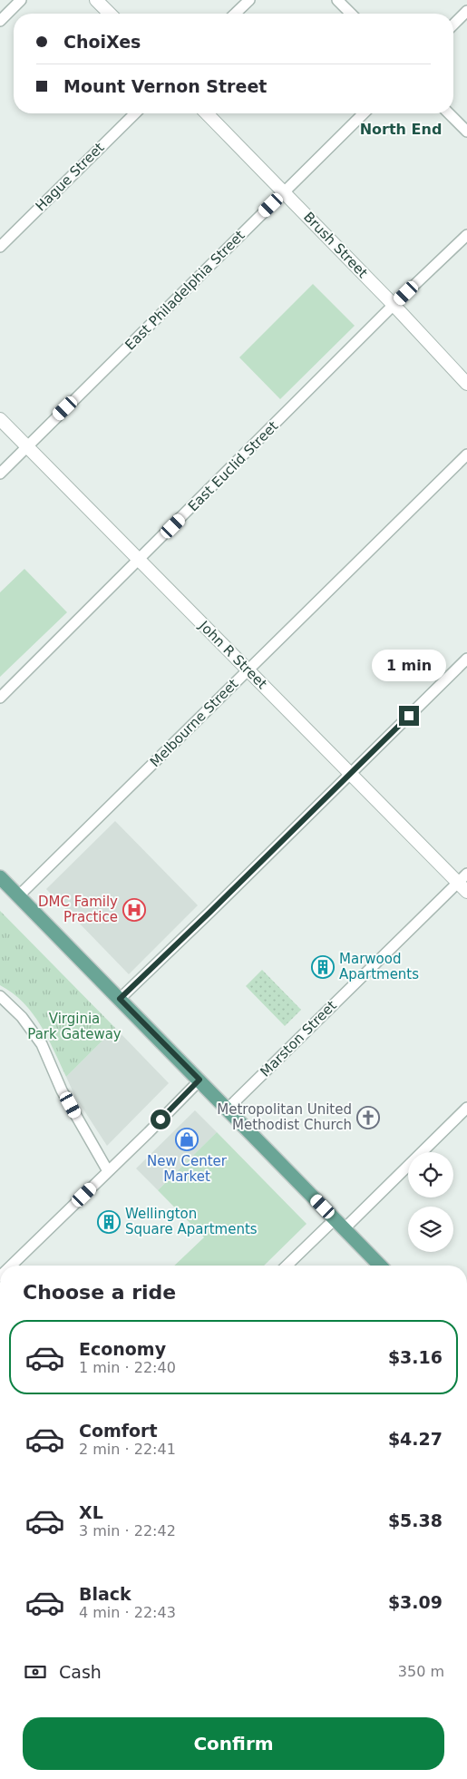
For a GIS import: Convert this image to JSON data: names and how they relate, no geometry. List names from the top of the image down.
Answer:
{
  "streets": {
    "street": [
      "Hague Street",
      "Brush Street",
      "East Philadelphia Street",
      "East Euclid Street",
      "John R Street",
      "Melbourne Street",
      "Marston Street"
    ]
  },
  "crossings": [
    ["Brush Street", "East Philadelphia Street"],
    ["Brush Street", "East Euclid Street"],
    ["East Philadelphia Street", "John R Street"],
    ["East Euclid Street", "John R Street"],
    ["John R Street", "Melbourne Street"],
    ["John R Street", "Marston Street"]
  ],
  "districts": ["North End"],
  "parks": ["Virginia Park Gateway"],
  "places": {
    "hospital": ["DMC Family Practice"],
    "building": ["Marwood Apartments", "Wellington Square Apartments"],
    "church": ["Metropolitan United Methodist Church"],
    "shop": ["New Center Market"]
  },
  "page": {
    "banner": ["ChoiXes", "Mount Vernon Street"],
    "bubble": "1 min",
    "heading": "Choose a ride",
    "list": [
      {
        "name": "Economy",
        "note": "1 min · 22:40",
        "value": "$3.16"
      },
      {
        "name": "Comfort",
        "note": "2 min · 22:41",
        "value": "$4.27"
      },
      {
        "name": "XL",
        "note": "3 min · 22:42",
        "value": "$5.38"
      },
      {
        "name": "Black",
        "note": "4 min · 22:43",
        "value": "$3.09"
      }
    ],
    "pay": ["Cash", "350 m"],
    "buttons": "Confirm"
  }
}
